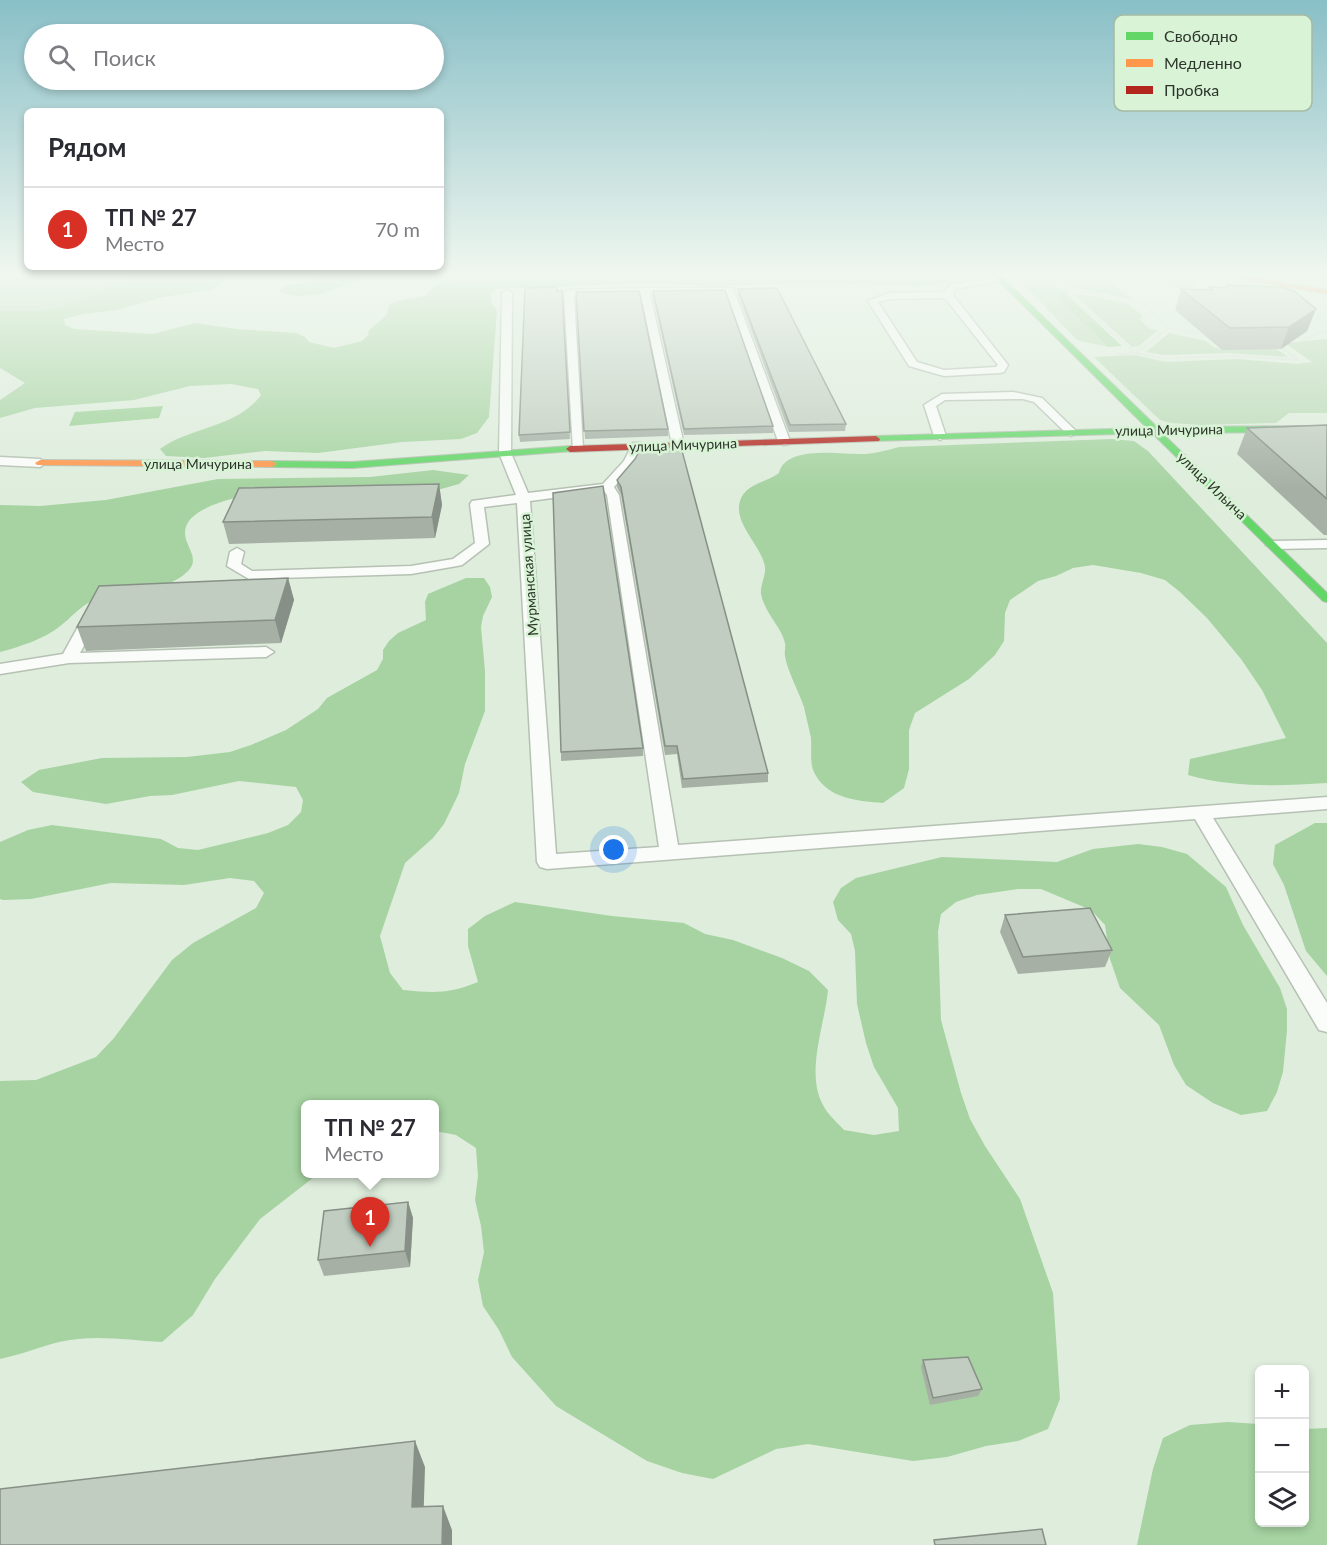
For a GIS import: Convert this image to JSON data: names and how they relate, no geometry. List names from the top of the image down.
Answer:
{
  "streets": {
    "street": ["улица Мичурина", "улица Ильича"],
    "lane": ["Мурманская улица"]
  },
  "crossings": [
    ["улица Мичурина", "улица Ильича"],
    ["улица Мичурина", "Мурманская улица"]
  ],
  "legend": ["Свободно", "Медленно", "Пробка"],
  "page": {
    "search": "Поиск",
    "heading": "Рядом",
    "list": [
      {
        "mark": "1",
        "name": "ТП № 27",
        "note": "Место",
        "value": "70 m"
      }
    ],
    "popup": ["ТП № 27", "Место"],
    "pins": "1",
    "map_buttons": ["+", "−"]
  }
}
